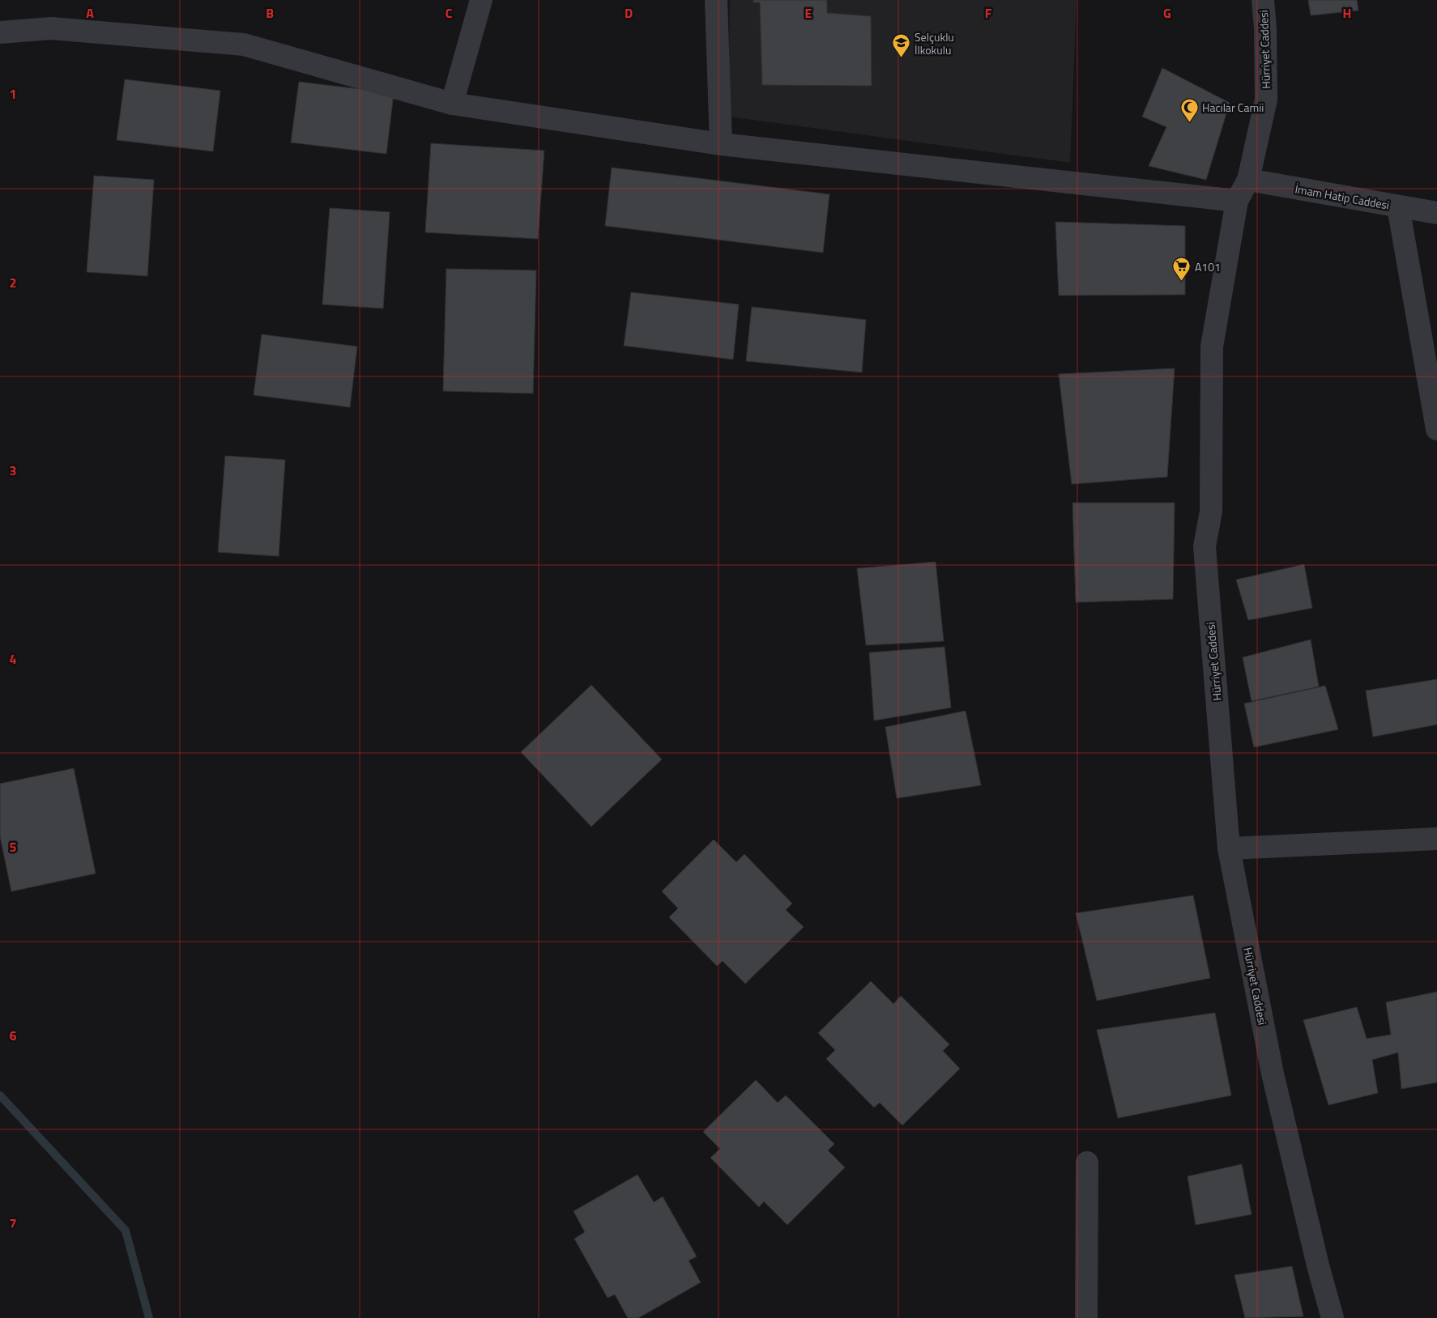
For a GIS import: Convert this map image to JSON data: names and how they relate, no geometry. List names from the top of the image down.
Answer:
{
  "streets": {
    "street": ["Hürriyet Caddesi", "İmam Hatip Caddesi"]
  },
  "crossings": [
    ["Hürriyet Caddesi", "İmam Hatip Caddesi"]
  ],
  "places": {
    "school or university": ["Selçuklu İlkokulu"],
    "mosque": ["Hacılar Camii"],
    "supermarket": ["A101"]
  },
  "grid": {
    "columns": [
      "A",
      "B",
      "C",
      "D",
      "E",
      "F",
      "G",
      "H"
    ],
    "rows": [
      "1",
      "2",
      "3",
      "4",
      "5",
      "6",
      "7"
    ]
  }
}
